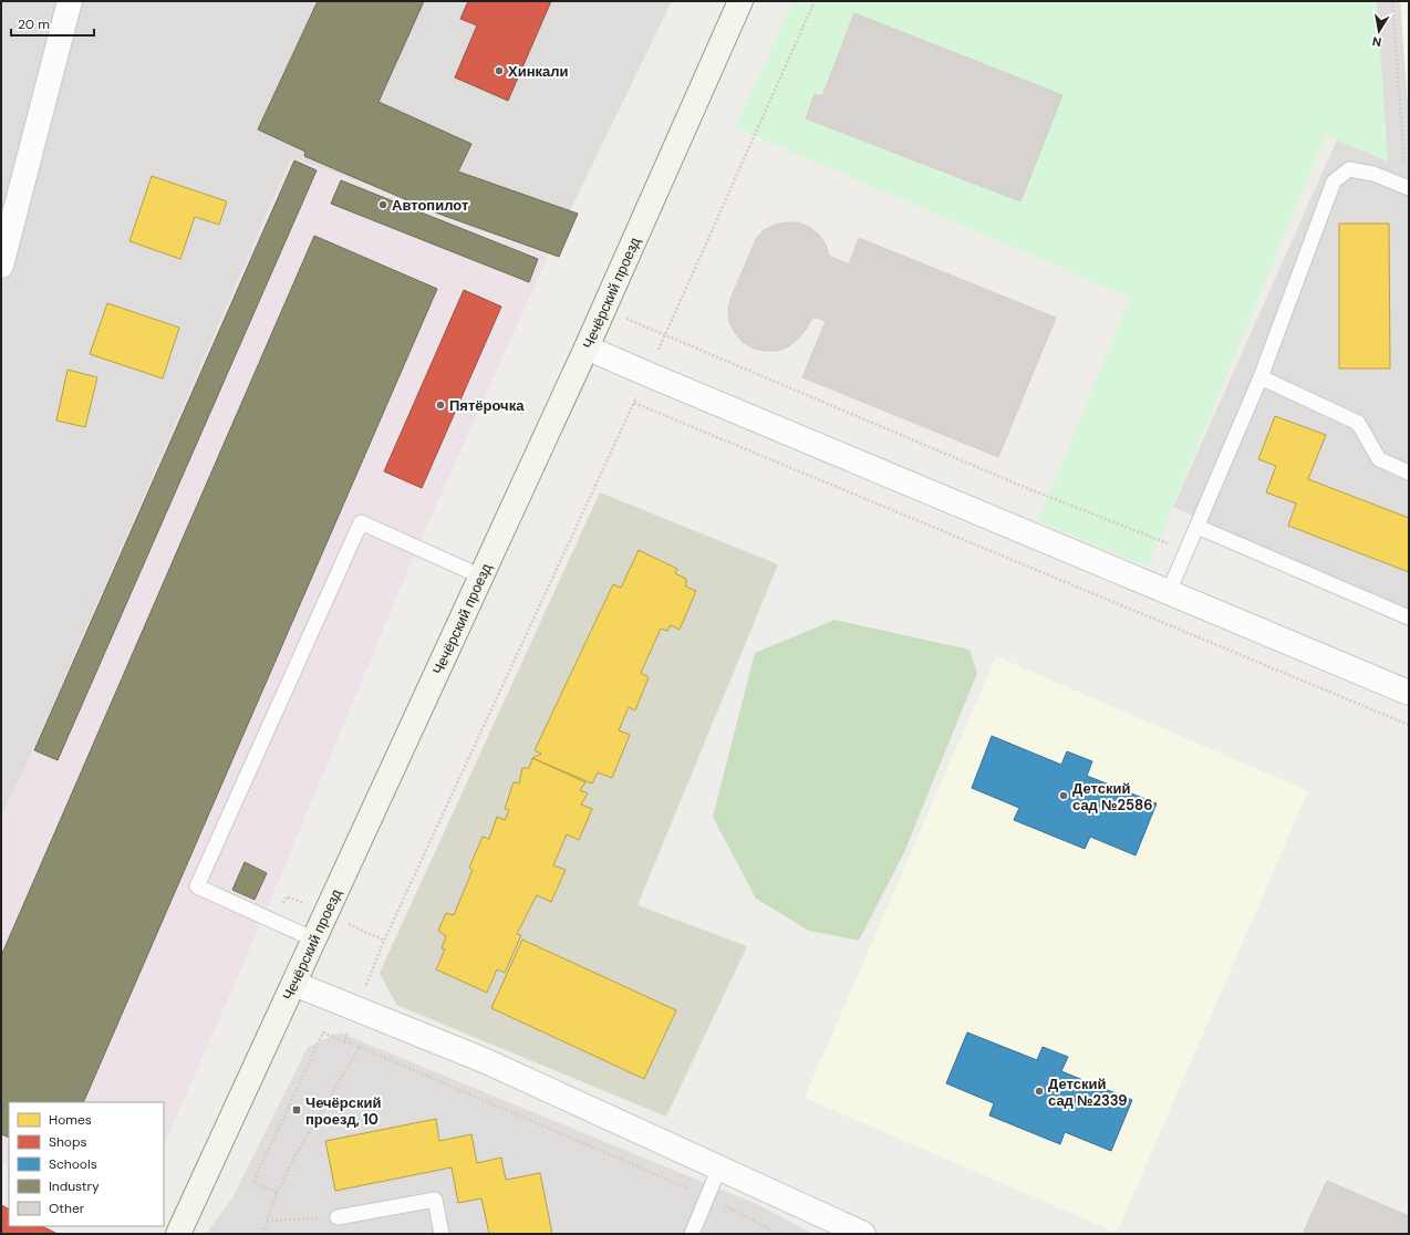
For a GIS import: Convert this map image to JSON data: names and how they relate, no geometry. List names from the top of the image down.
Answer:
{
  "streets": {
    "main road": ["Чечёрский проезд"]
  },
  "places": {
    "other": [
      "Хинкали",
      "Автопилот",
      "Пятёрочка",
      "Детский сад №2586",
      "Детский сад №2339"
    ],
    "transit": ["Чечёрский проезд, 10"]
  },
  "legend": [
    "Homes",
    "Shops",
    "Schools",
    "Industry",
    "Other"
  ],
  "scale_bar": "20 m",
  "north": "bottom"
}
